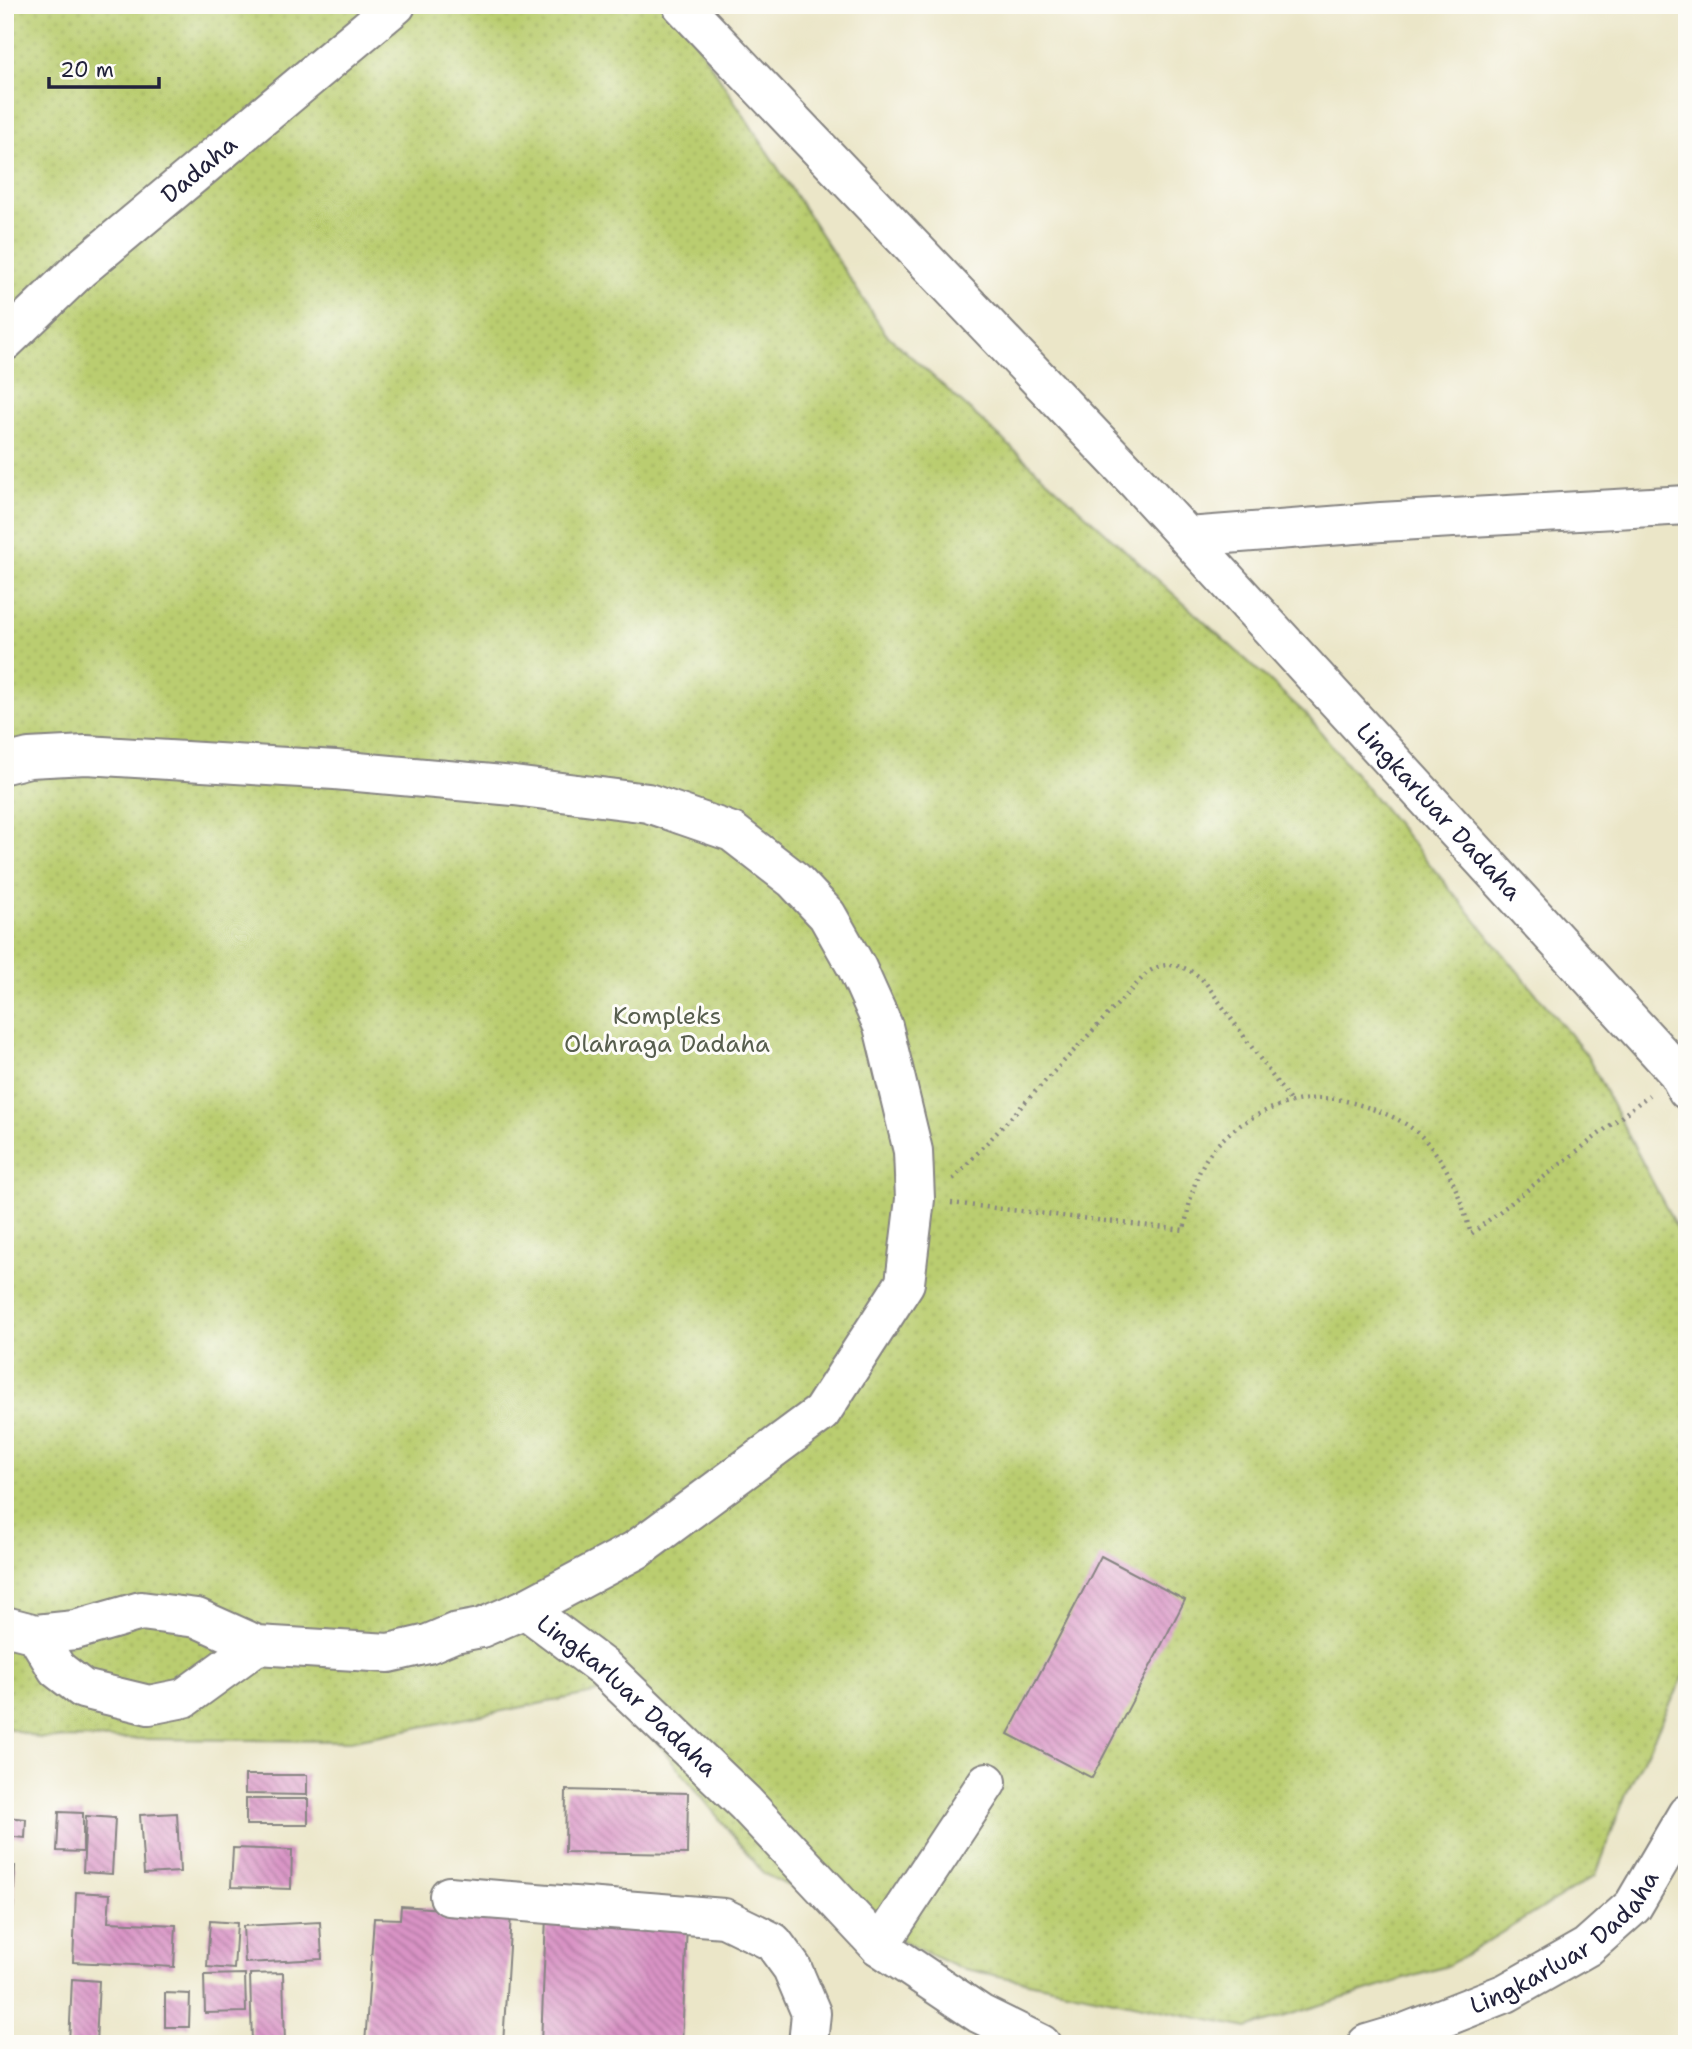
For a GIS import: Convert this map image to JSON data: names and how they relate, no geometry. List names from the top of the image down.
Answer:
{
  "streets": {
    "street": ["Dadaha", "Lingkarluar Dadaha"]
  },
  "parks": ["Kompleks Olahraga Dadaha"],
  "scale_bar": "20 m"
}
